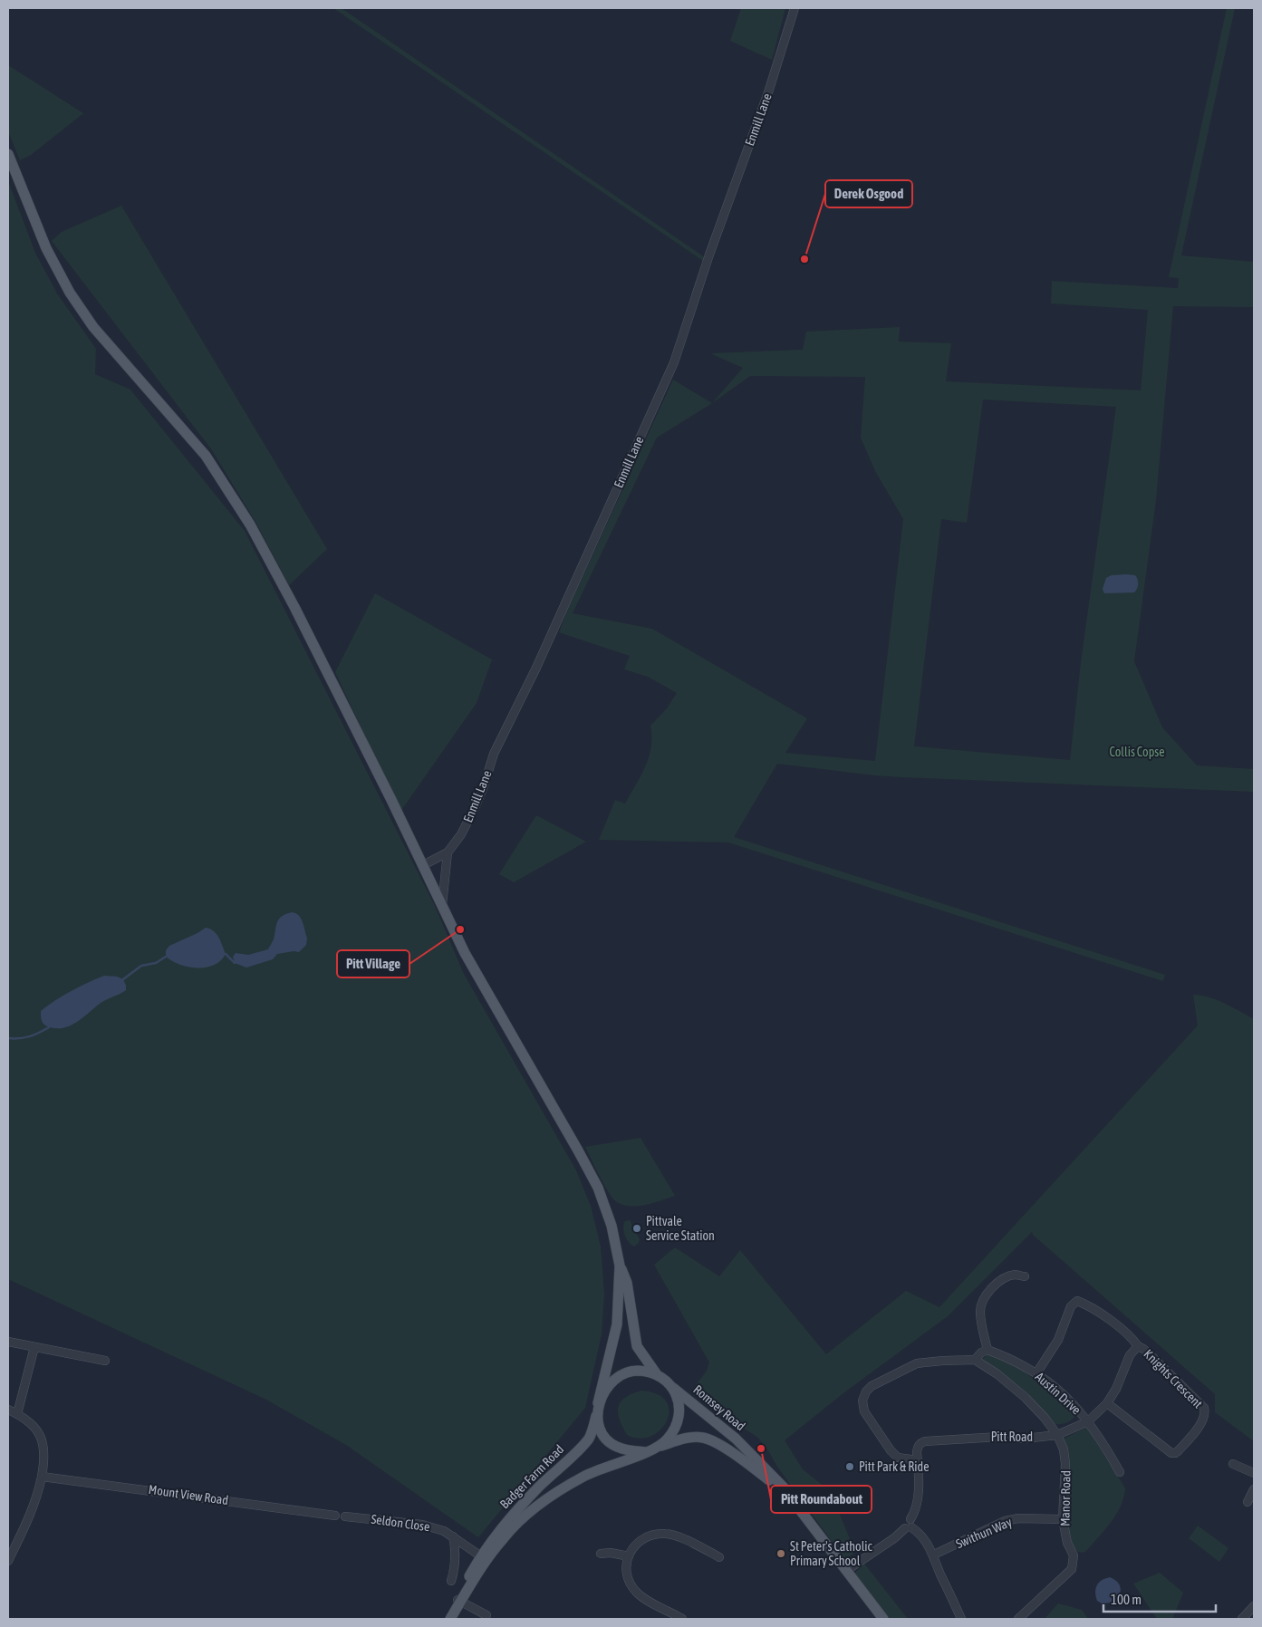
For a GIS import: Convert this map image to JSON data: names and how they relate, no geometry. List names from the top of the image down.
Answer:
{
  "streets": {
    "main road": ["Romsey Road", "Badger Farm Road"],
    "street": [
      "Enmill Lane",
      "Knights Crescent",
      "Austin Drive",
      "Pitt Road",
      "Mount View Road",
      "Manor Road",
      "Seldon Close",
      "Swithun Way"
    ]
  },
  "crossings": [
    ["Knights Crescent", "Pitt Road"],
    ["Austin Drive", "Pitt Road"],
    ["Romsey Road", "Badger Farm Road"],
    ["Pitt Road", "Manor Road"],
    ["Badger Farm Road", "Seldon Close"],
    ["Manor Road", "Swithun Way"]
  ],
  "parks": ["Collis Copse"],
  "places": [
    "Derek Osgood",
    "Pitt Village",
    "Pittvale Service Station",
    "Pitt Roundabout",
    "Pitt Park & Ride",
    "St Peter's Catholic Primary School"
  ],
  "scale_bar": "100 m"
}
